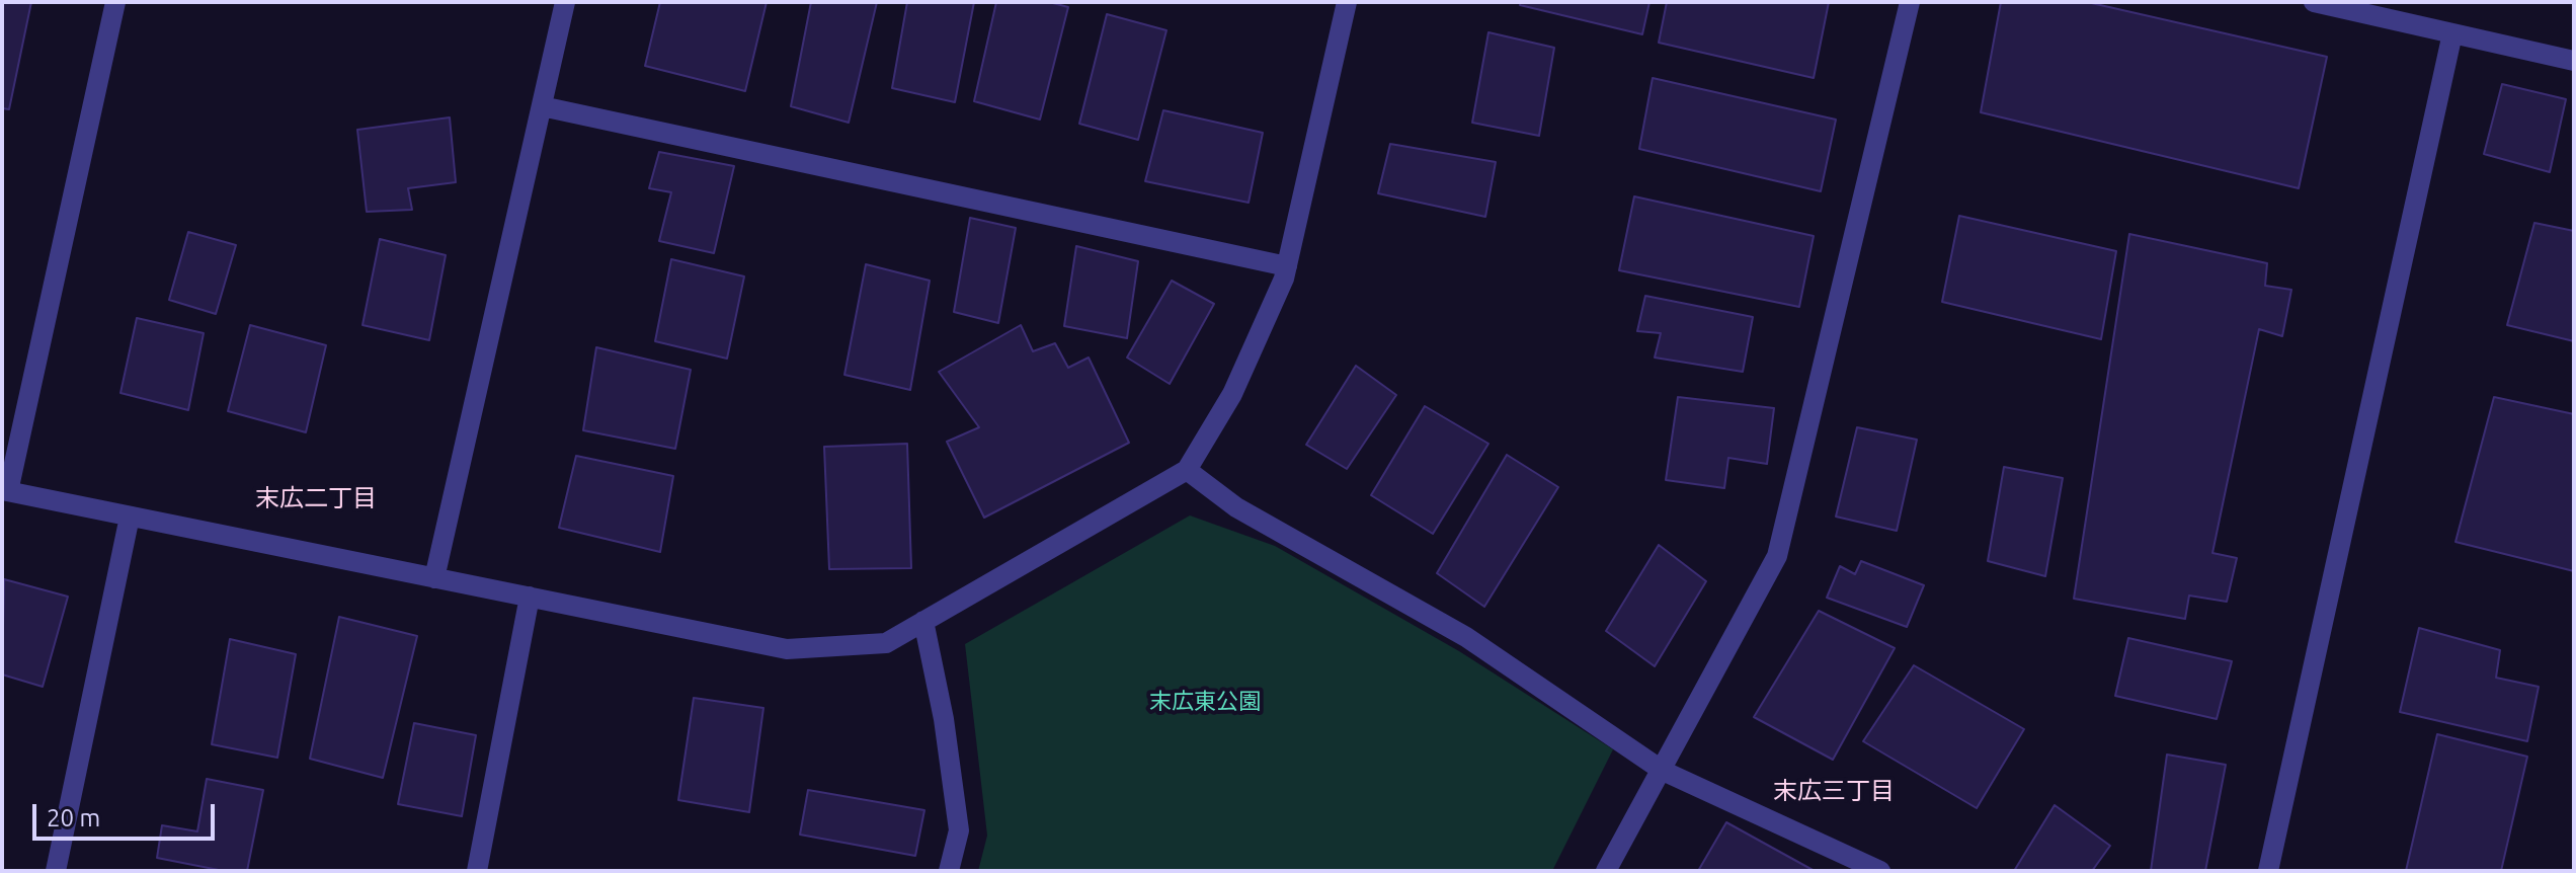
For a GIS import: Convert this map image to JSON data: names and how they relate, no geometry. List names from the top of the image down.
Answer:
{
  "districts": ["末広二丁目", "末広三丁目"],
  "parks": ["末広東公園"],
  "scale_bar": "20 m"
}
